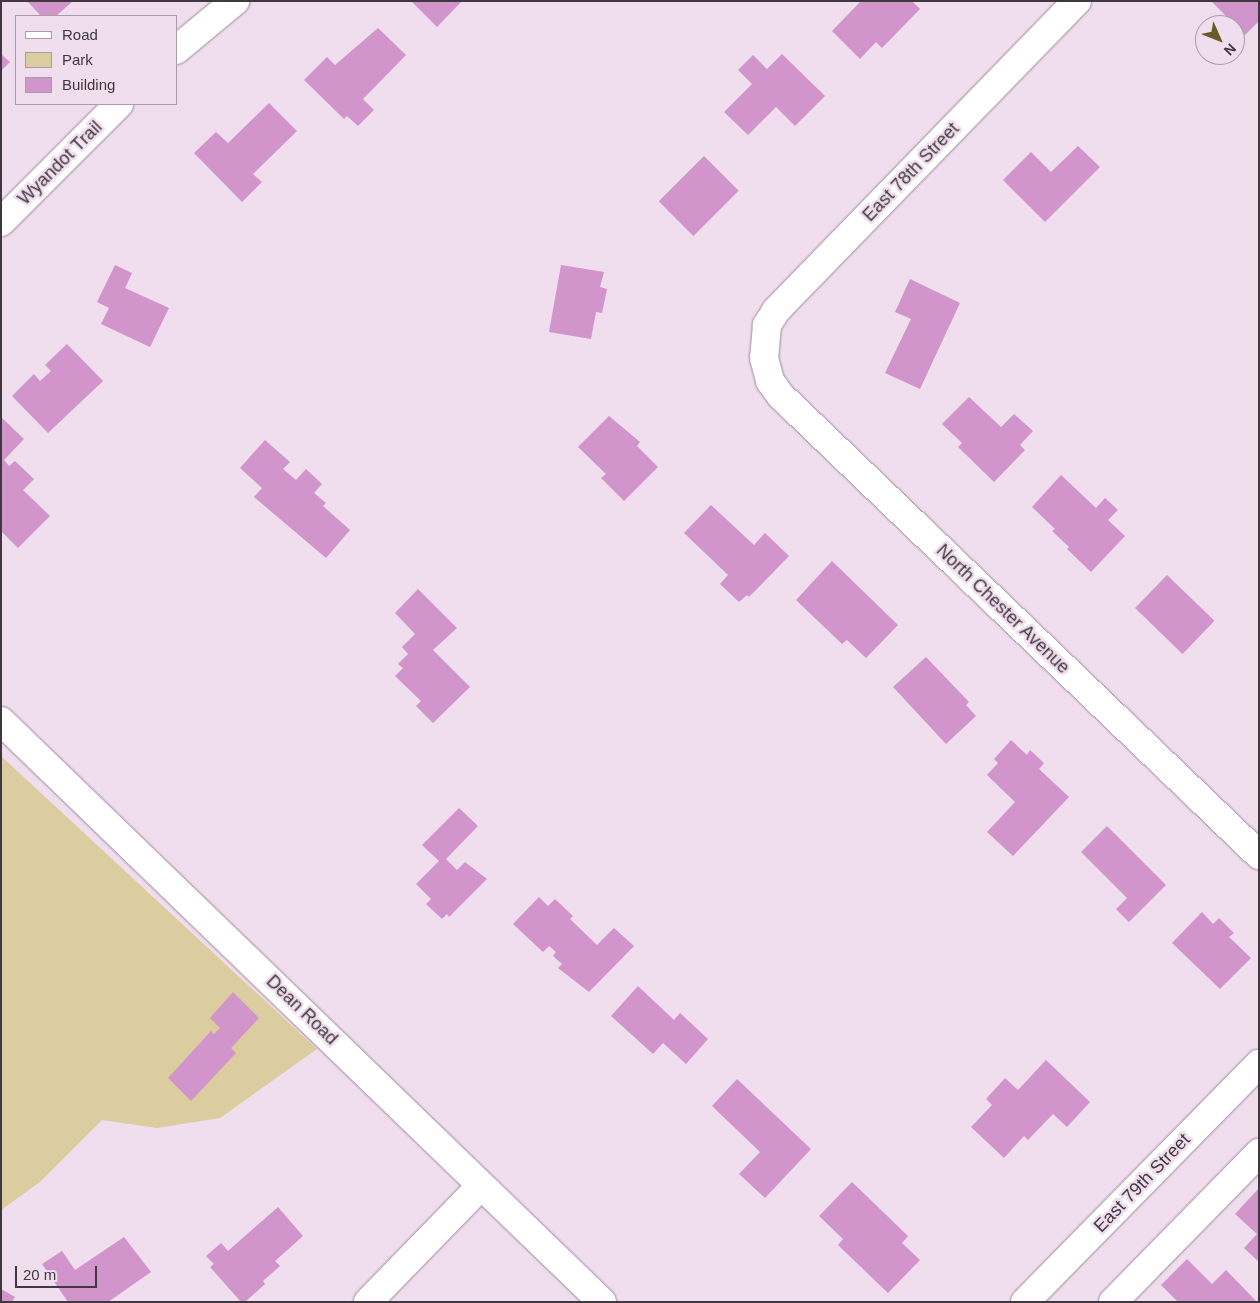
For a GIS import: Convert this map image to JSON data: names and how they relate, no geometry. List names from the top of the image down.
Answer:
{
  "streets": {
    "street": [
      "Wyandot Trail",
      "East 78th Street",
      "North Chester Avenue",
      "Dean Road",
      "East 79th Street"
    ]
  },
  "crossings": [
    ["East 78th Street", "North Chester Avenue"]
  ],
  "legend": ["Road", "Park", "Building"],
  "scale_bar": "20 m",
  "north": "bottom right"
}
